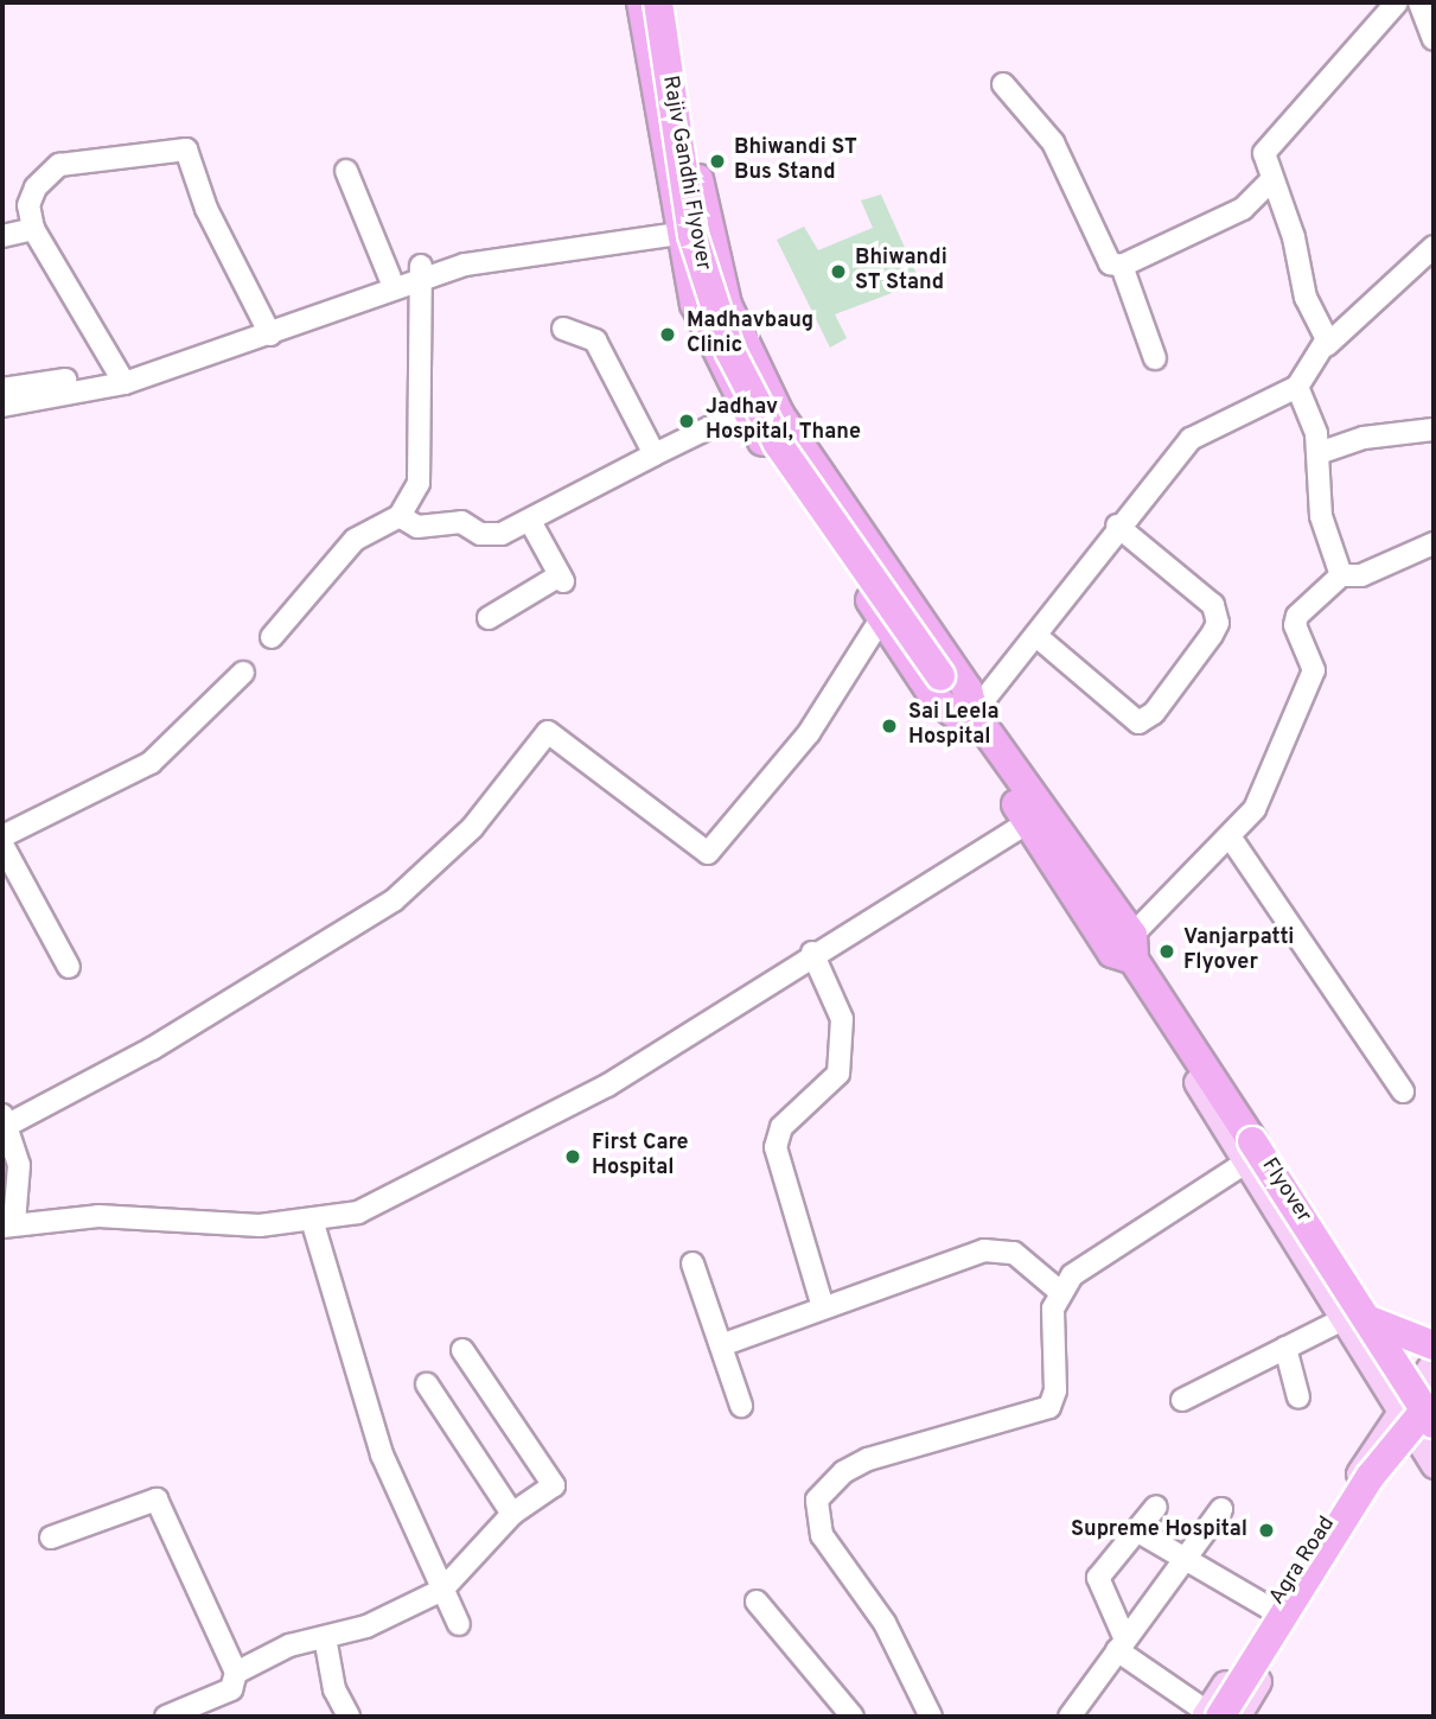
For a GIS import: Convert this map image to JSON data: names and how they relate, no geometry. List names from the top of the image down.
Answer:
{
  "streets": {
    "highway": ["Rajiv Gandhi Flyover", "Flyover"],
    "main road": ["Agra Road"]
  },
  "crossings": [
    ["Rajiv Gandhi Flyover", "Flyover"],
    ["Flyover", "Agra Road"]
  ],
  "places": [
    "Bhiwandi ST Bus Stand",
    "Bhiwandi ST Stand",
    "Madhavbaug Clinic",
    "Jadhav Hospital, Thane",
    "Sai Leela Hospital",
    "Vanjarpatti Flyover",
    "First Care Hospital",
    "Supreme Hospital"
  ]
}
